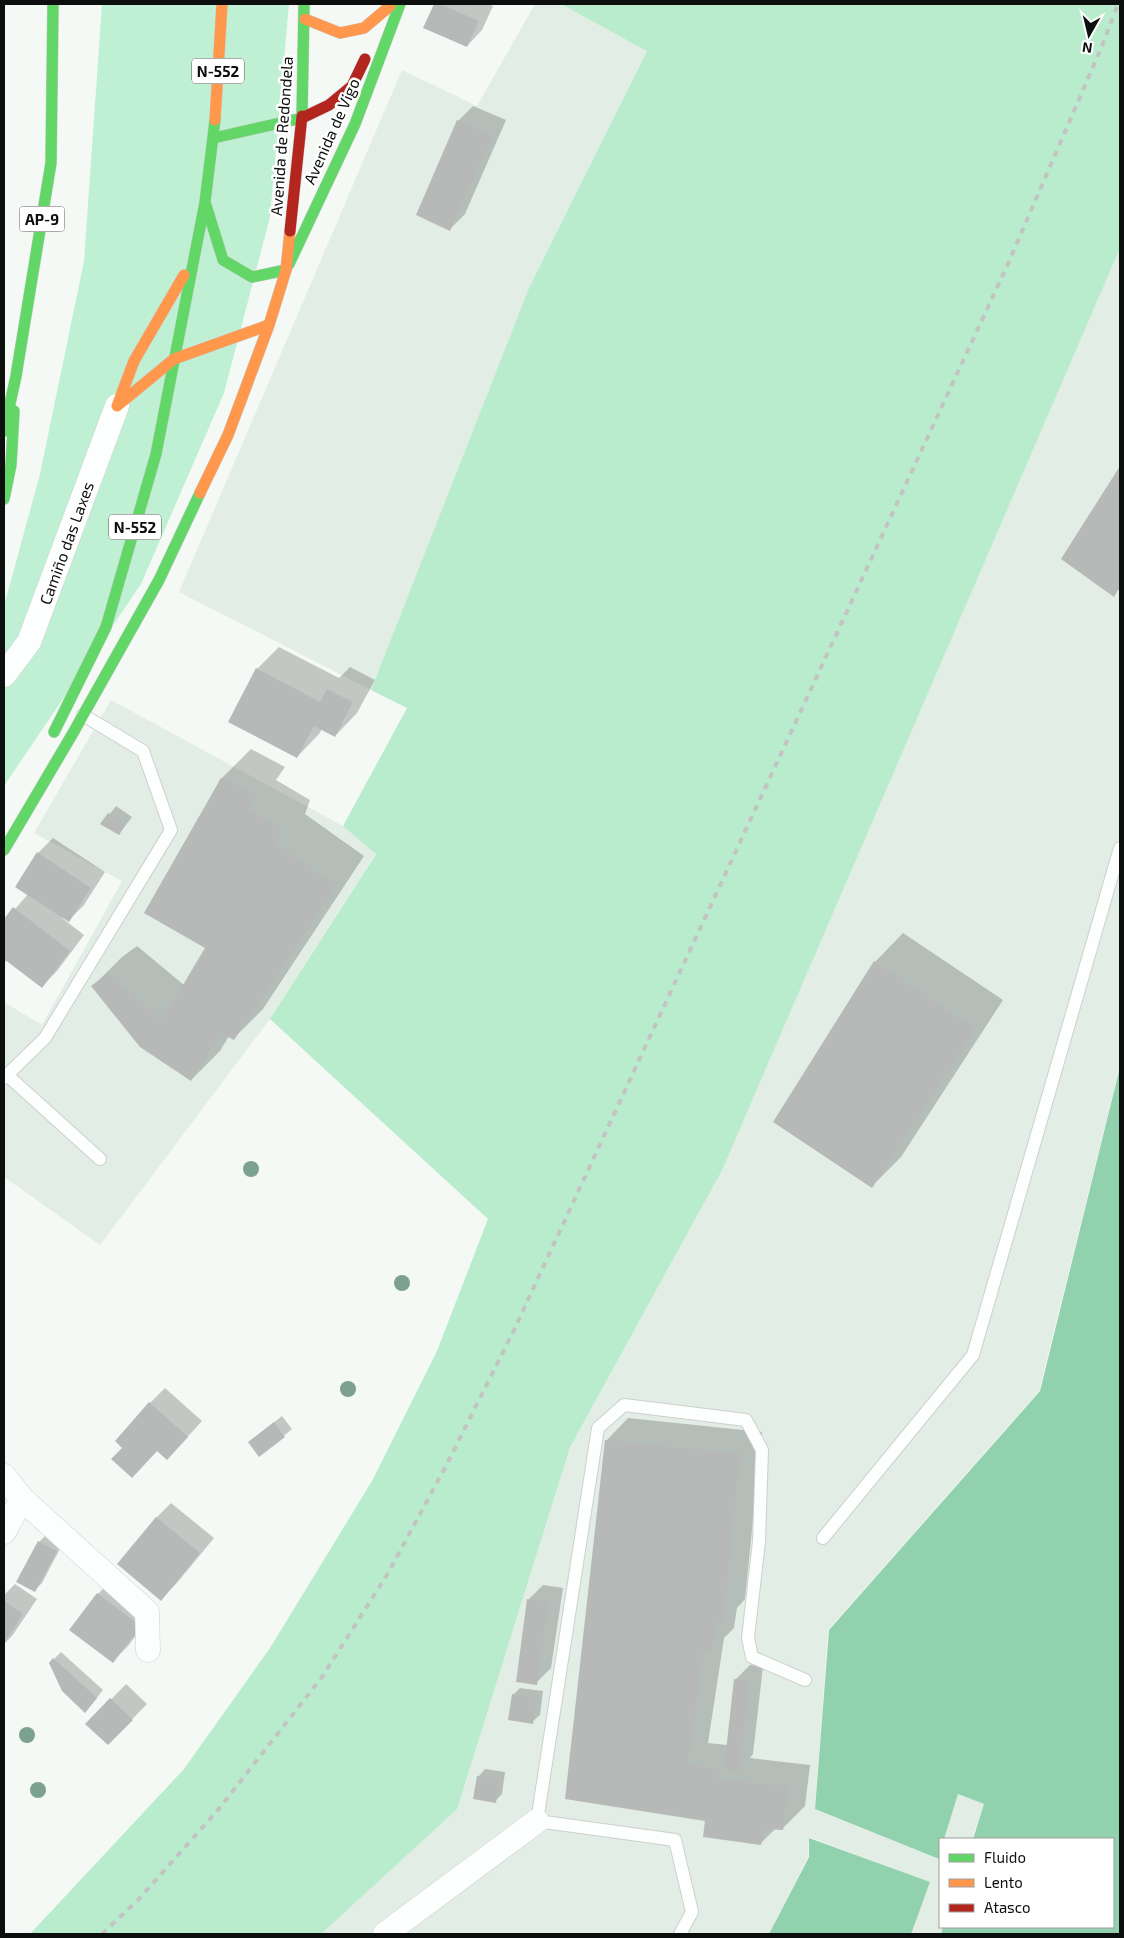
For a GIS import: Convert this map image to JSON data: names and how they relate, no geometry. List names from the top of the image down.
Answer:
{
  "streets": {
    "main road": [
      "N-552",
      "Avenida de Vigo",
      "Avenida de Redondela",
      "AP-9"
    ],
    "street": ["Camiño das Laxes"]
  },
  "crossings": [
    ["N-552", "Avenida de Vigo"],
    ["N-552", "Avenida de Redondela"],
    ["Avenida de Vigo", "Avenida de Redondela"]
  ],
  "legend": ["Fluido", "Lento", "Atasco"],
  "north": "bottom"
}
